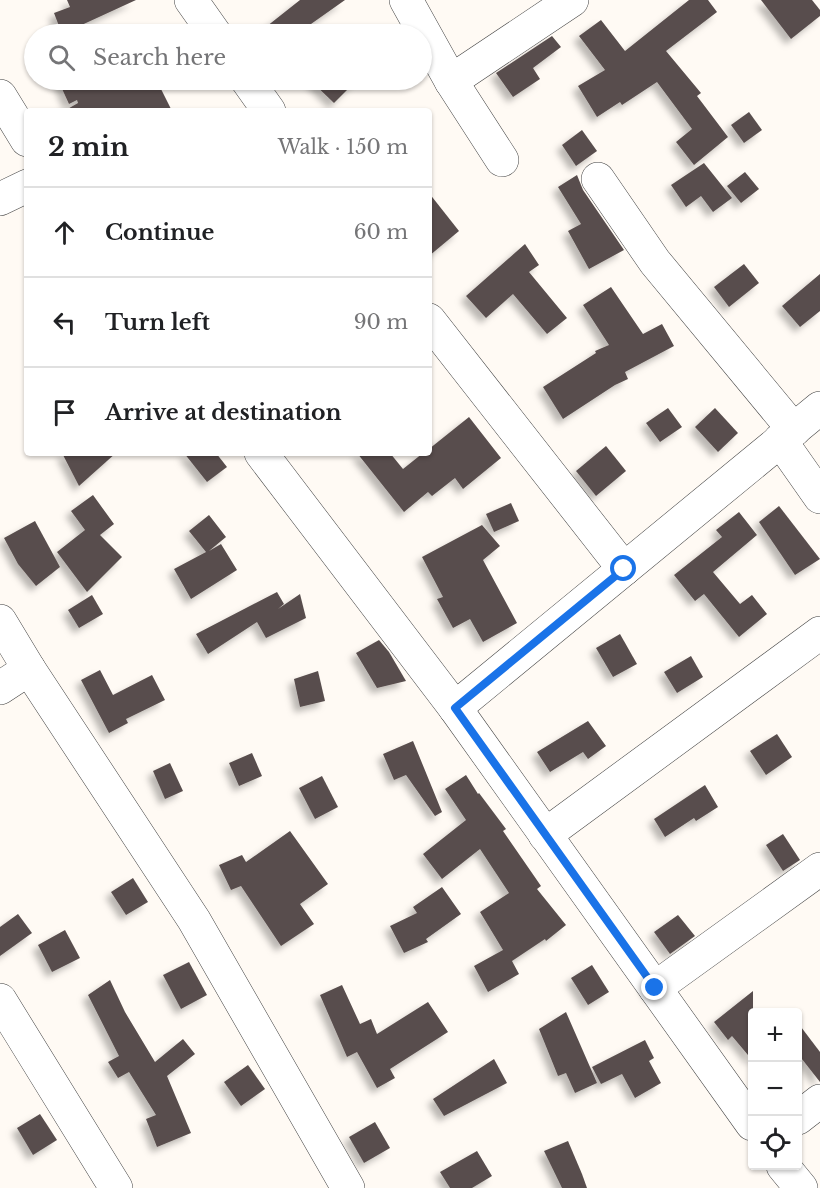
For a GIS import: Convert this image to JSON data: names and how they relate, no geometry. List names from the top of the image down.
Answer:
{
  "page": {
    "search": "Search here",
    "heading": ["2 min", "Walk · 150 m"],
    "list": [
      ["Continue", "60 m"],
      ["Turn left", "90 m"],
      "Arrive at destination"
    ],
    "map_buttons": ["+", "−"]
  }
}
